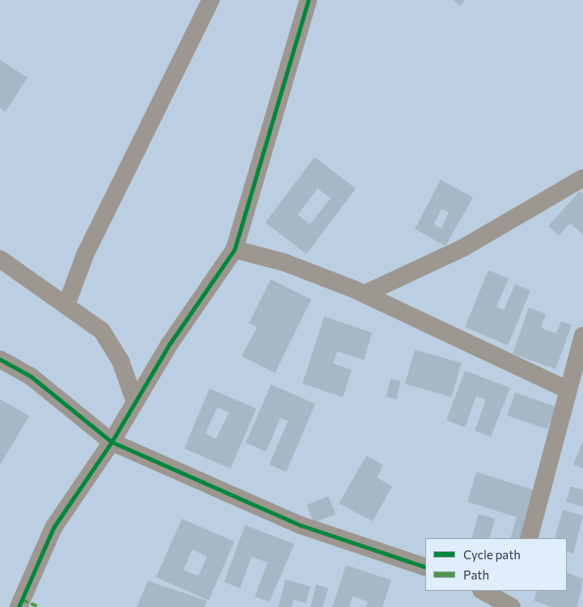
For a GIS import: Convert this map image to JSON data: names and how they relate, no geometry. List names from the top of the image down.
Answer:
{
  "legend": ["Cycle path", "Path"]
}
